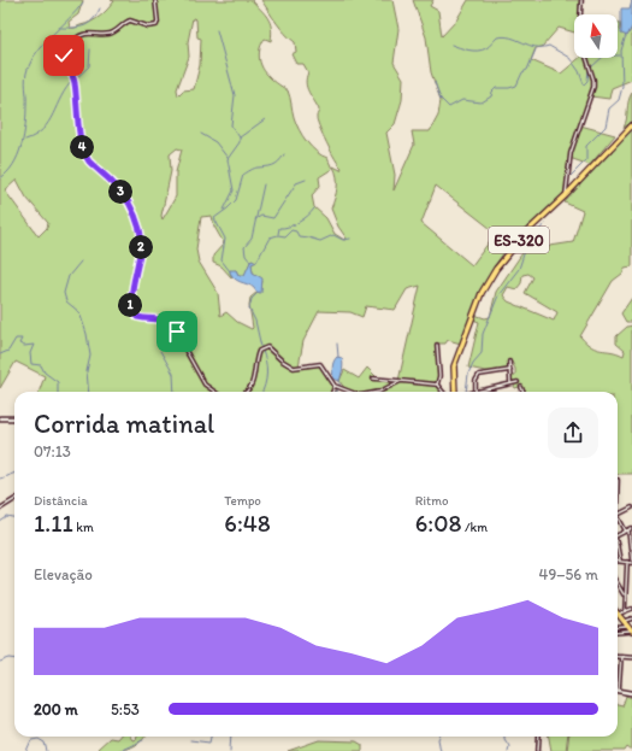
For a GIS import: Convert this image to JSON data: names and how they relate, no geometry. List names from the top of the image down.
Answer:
{
  "streets": {
    "main road": ["ES-320"]
  },
  "north": "top",
  "page": {
    "pins": [
      "4",
      "3",
      "2",
      "1"
    ],
    "heading": ["Corrida matinal", "07:13"],
    "stats": [
      ["Distância", "1.11 km"],
      ["Tempo", "6:48"],
      ["Ritmo", "6:08 /km"]
    ],
    "chart": ["Elevação", "49–56 m"],
    "list": [
      {
        "name": "200 m",
        "note": "5:53"
      }
    ]
  }
}
